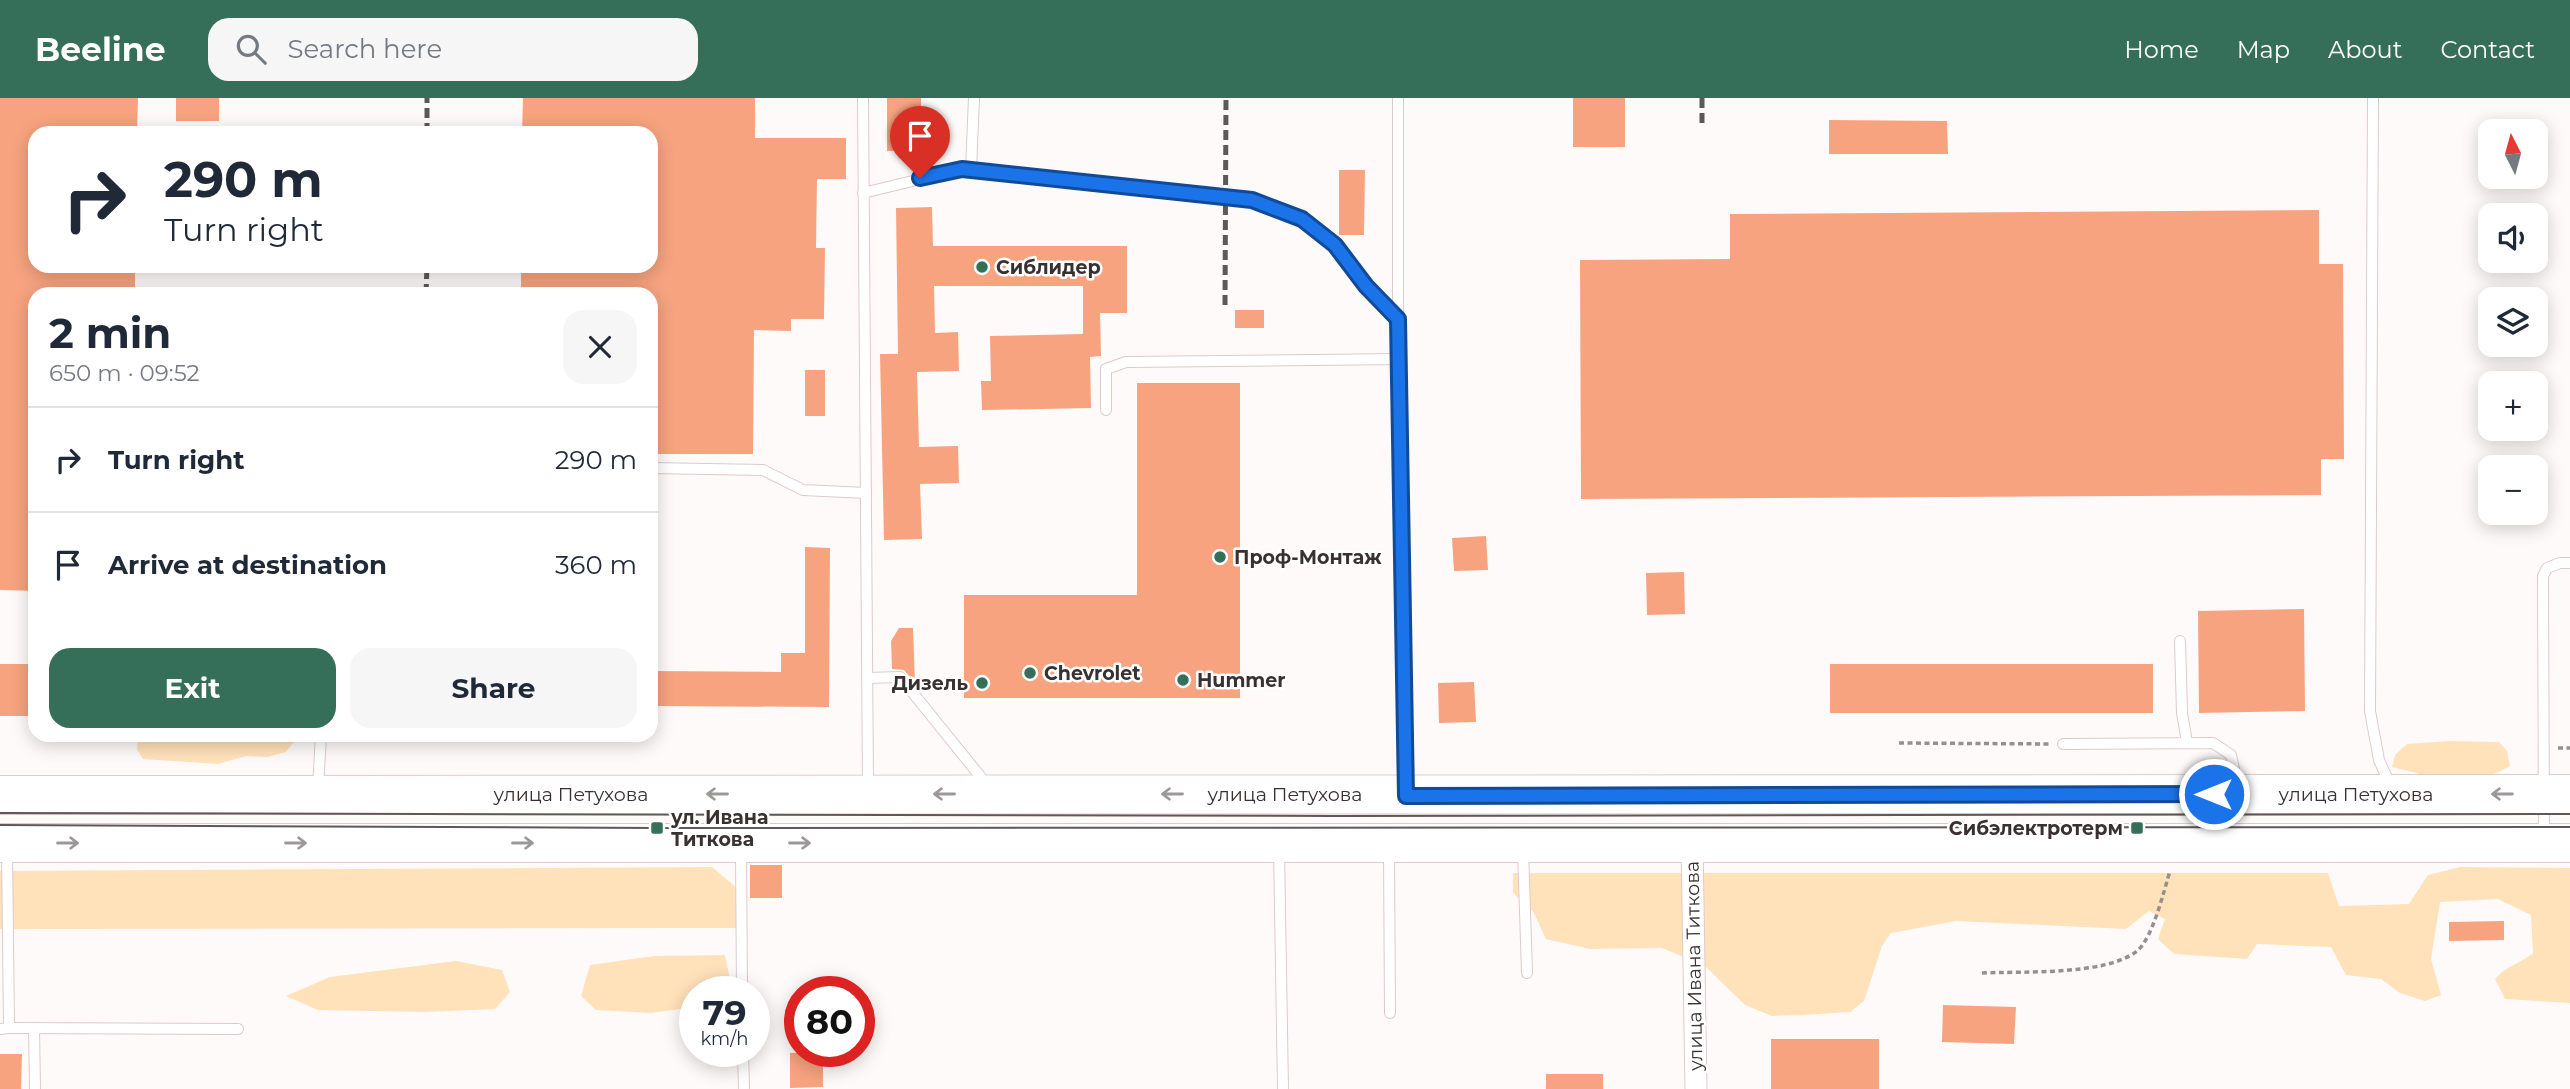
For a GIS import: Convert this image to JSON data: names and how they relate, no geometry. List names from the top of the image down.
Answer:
{
  "streets": {
    "highway": ["улица Петухова"],
    "street": ["улица Ивана Титкова"]
  },
  "places": {
    "other": [
      "Сиблидер",
      "Проф-Монтаж",
      "Chevrolet",
      "Hummer",
      "Дизель"
    ],
    "transit": ["ул. Ивана Титкова", "Сибэлектротерм"]
  },
  "north": "top",
  "page": {
    "header": "Beeline",
    "search": "Search here",
    "nav": [
      "Home",
      "Map",
      "About",
      "Contact"
    ],
    "map_buttons": ["+", "−"],
    "turn": ["290 m", "Turn right"],
    "heading": ["2 min", "650 m · 09:52"],
    "list": [
      {
        "name": "Turn right",
        "value": "290 m"
      },
      {
        "name": "Arrive at destination",
        "value": "360 m"
      }
    ],
    "buttons": ["Exit", "Share"],
    "speed": "79 km/h",
    "limit": "80"
  }
}
